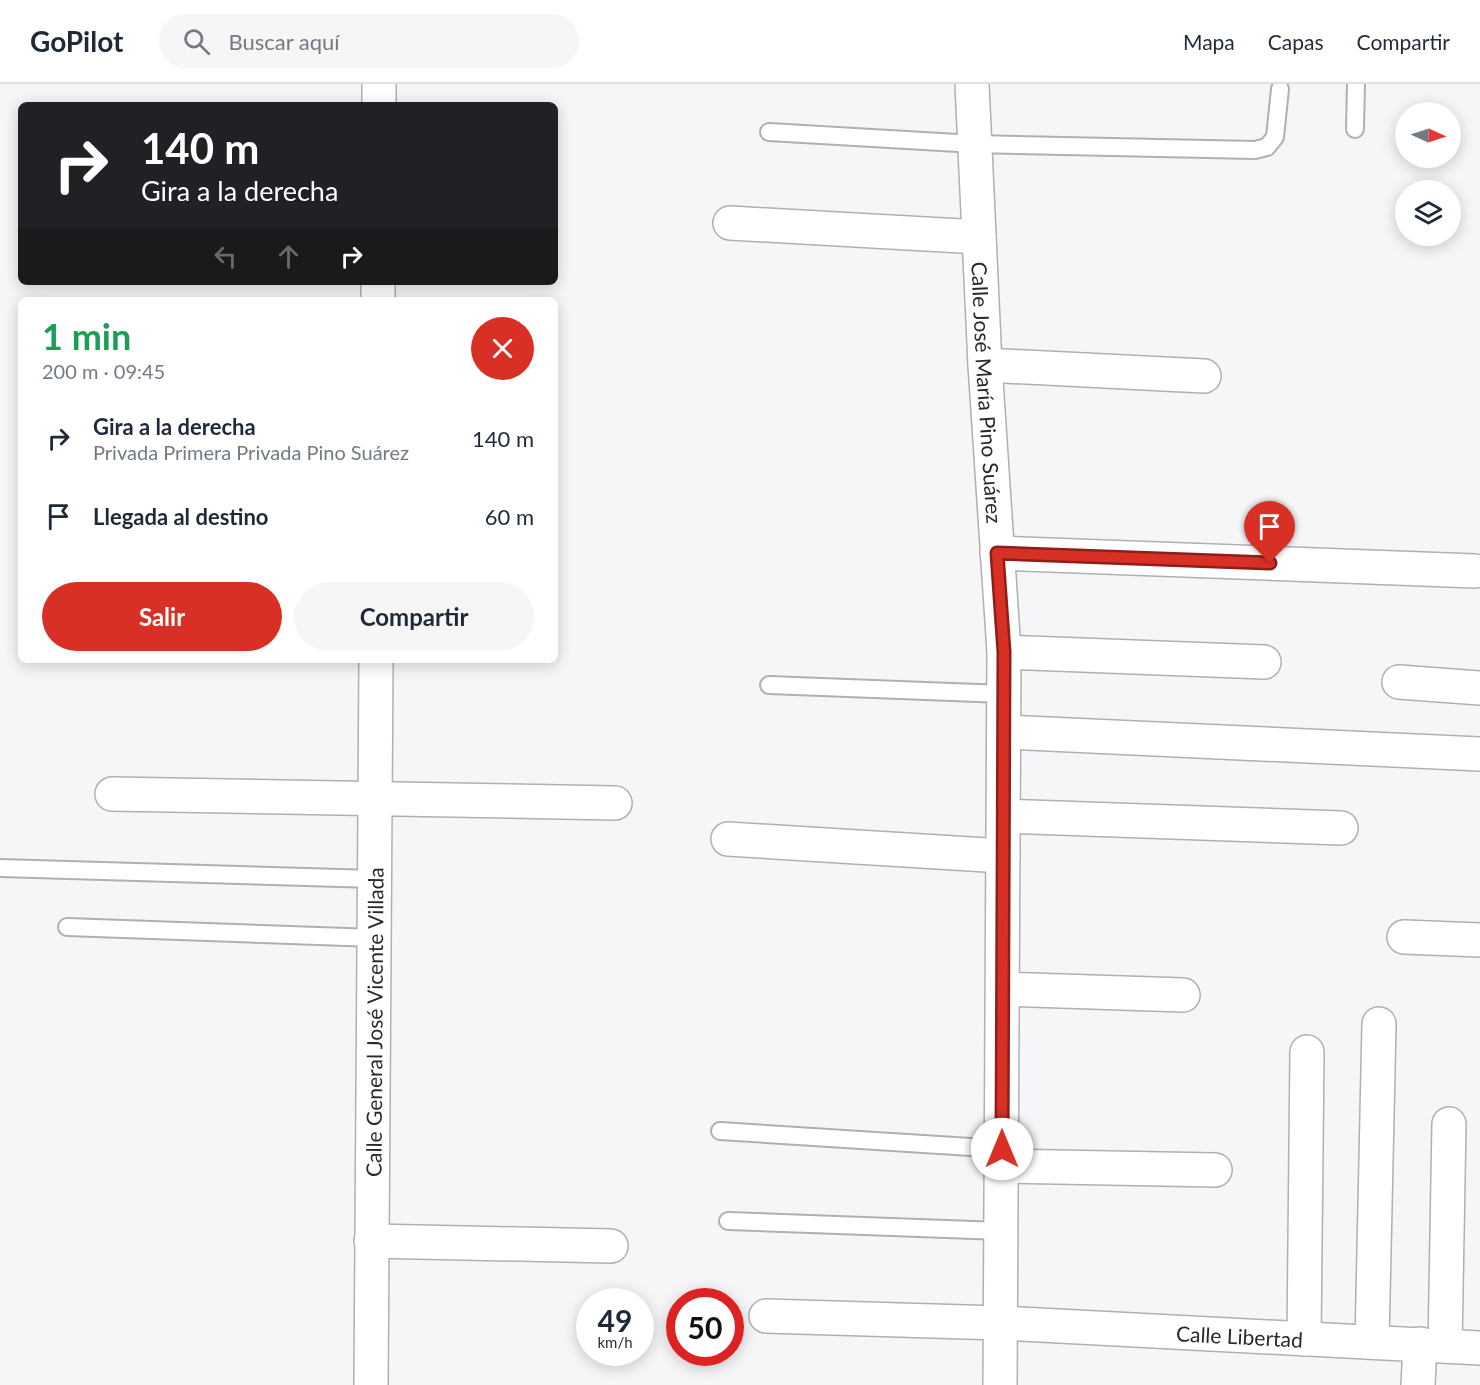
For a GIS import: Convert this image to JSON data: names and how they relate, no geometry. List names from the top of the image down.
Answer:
{
  "streets": {
    "street": ["Calle José María Pino Suárez", "Calle General José Vicente Villada", "Calle Libertad"]
  },
  "crossings": [
    ["Calle José María Pino Suárez", "Calle Libertad"]
  ],
  "north": "right",
  "page": {
    "header": "GoPilot",
    "search": "Buscar aquí",
    "nav": ["Mapa", "Capas", "Compartir"],
    "turn": ["140 m", "Gira a la derecha"],
    "heading": ["1 min", "200 m · 09:45"],
    "list": [
      {
        "name": "Gira a la derecha",
        "note": "Privada Primera Privada Pino Suárez",
        "value": "140 m"
      },
      {
        "name": "Llegada al destino",
        "value": "60 m"
      }
    ],
    "buttons": ["Salir", "Compartir"],
    "speed": "49 km/h",
    "limit": "50"
  }
}
